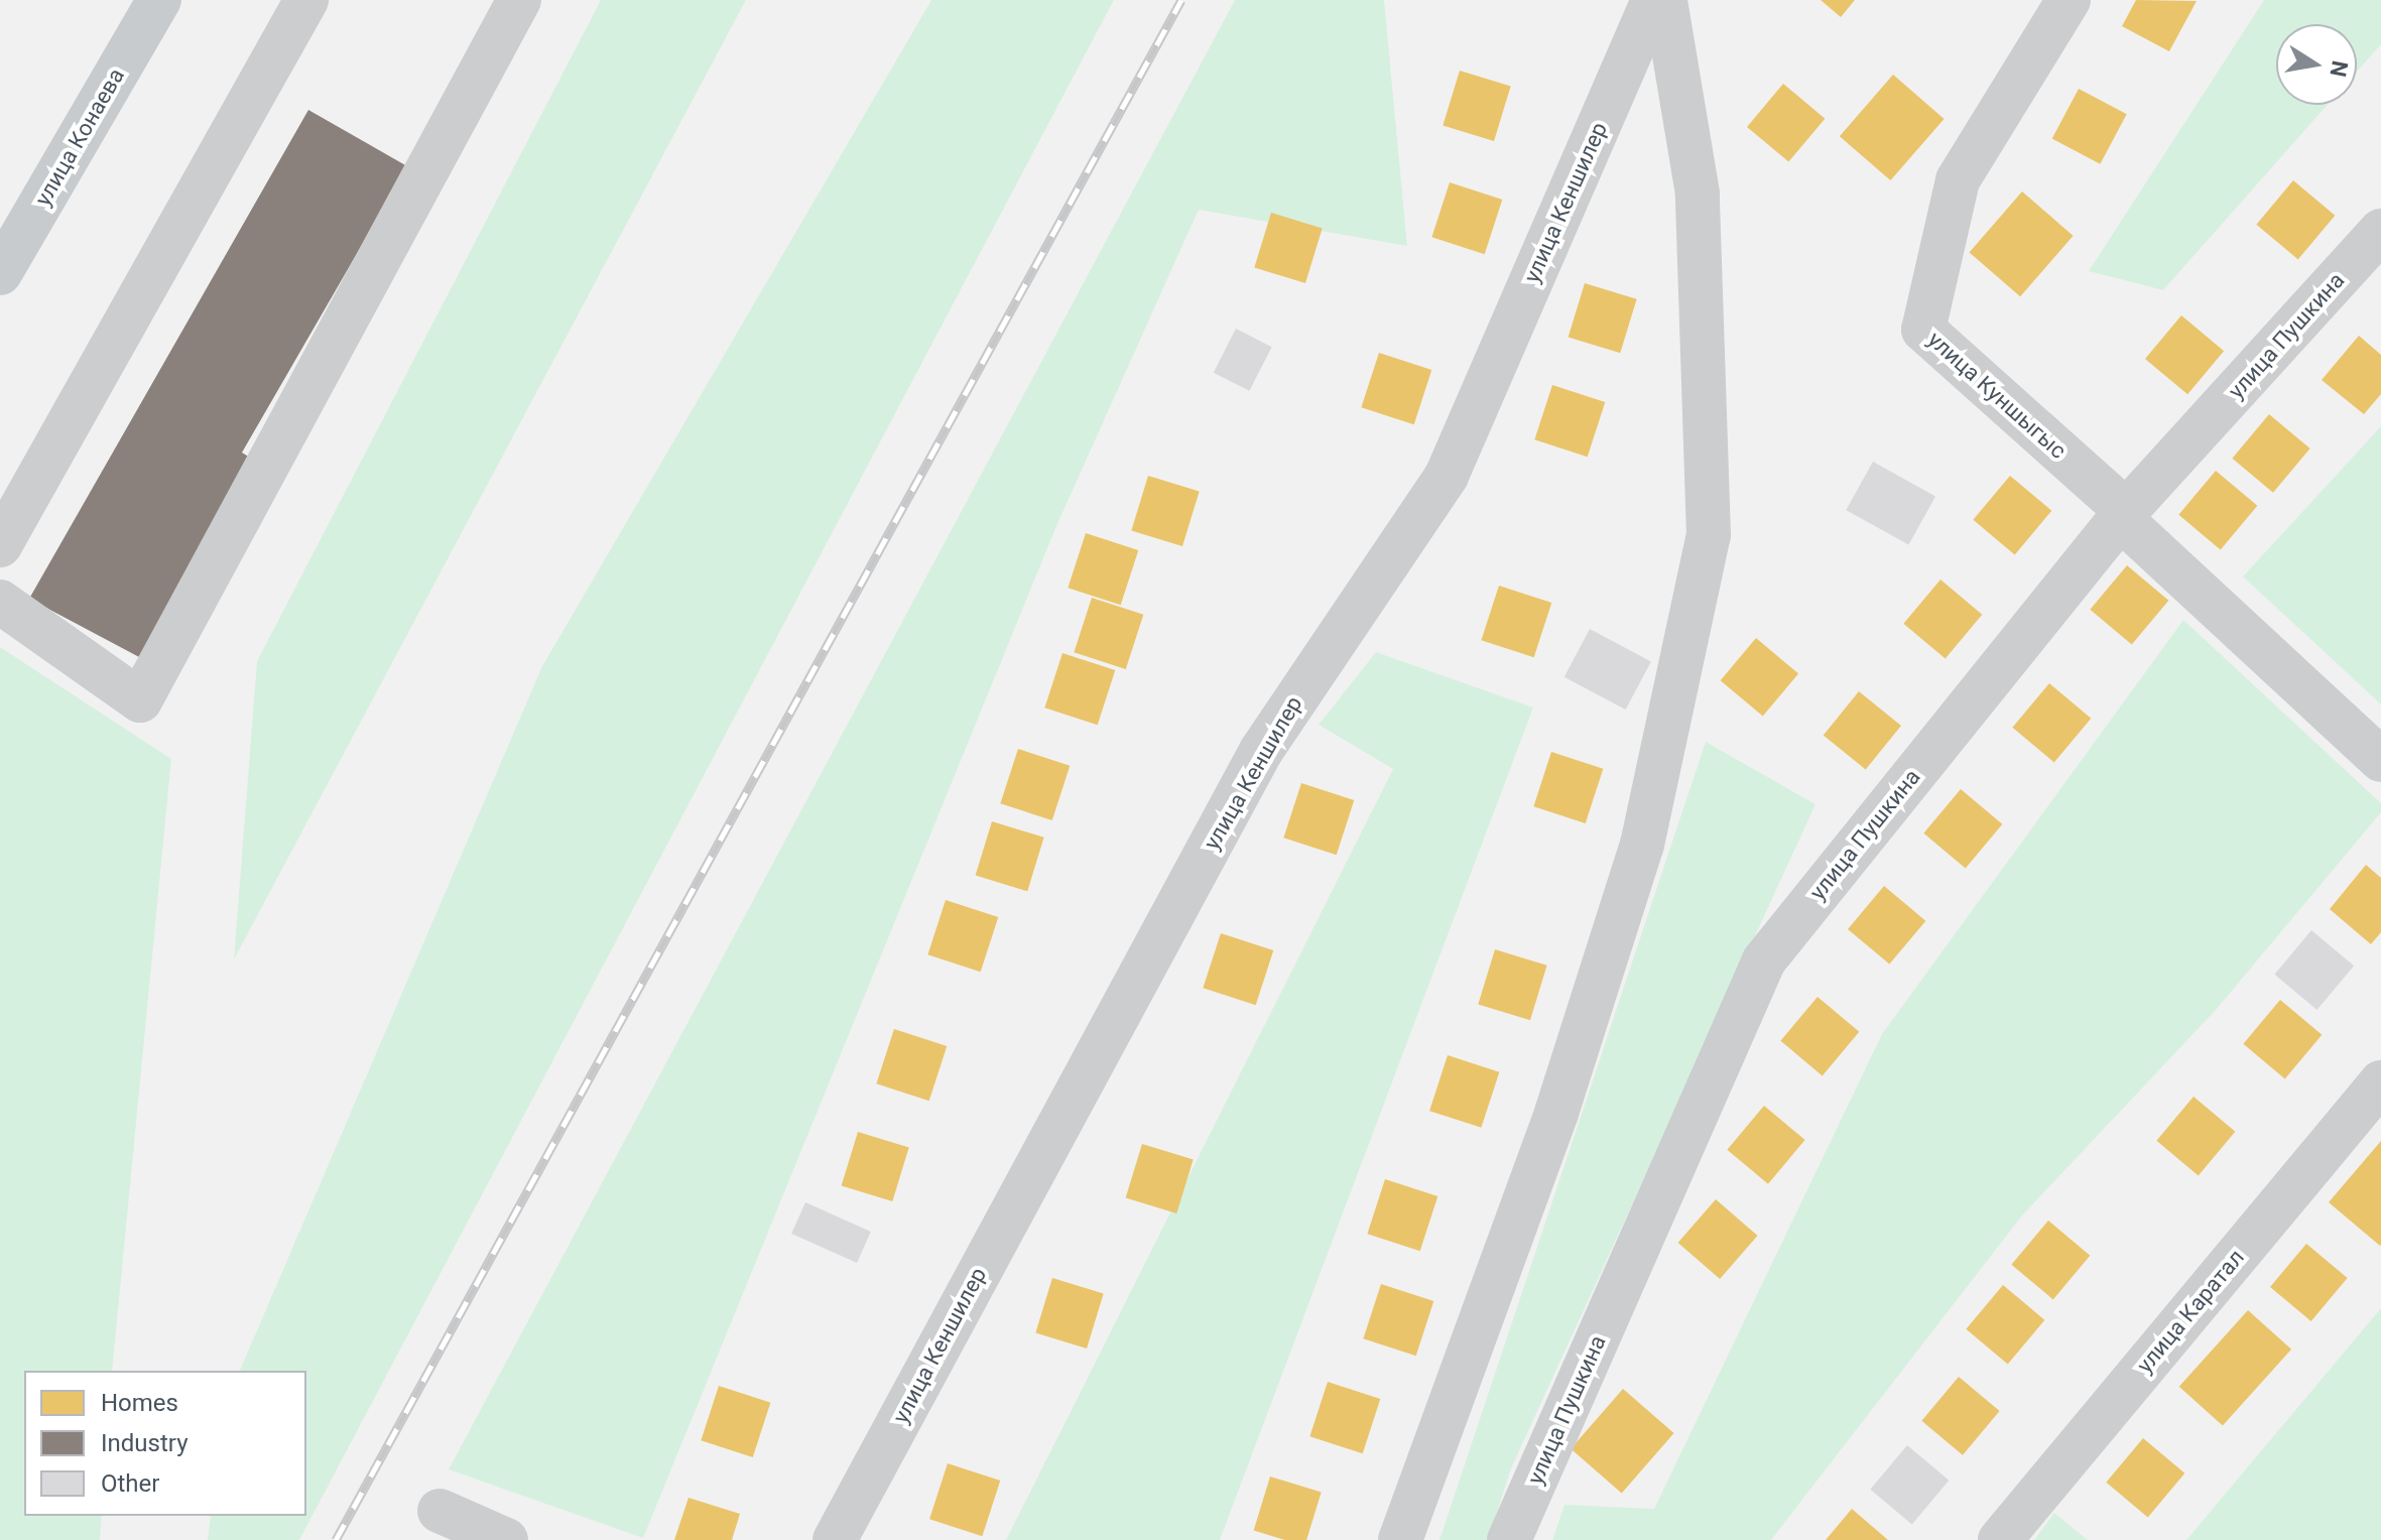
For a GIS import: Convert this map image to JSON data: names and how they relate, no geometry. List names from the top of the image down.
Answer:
{
  "streets": {
    "main road": ["улица Конаева"],
    "street": [
      "улица Кеншилер",
      "улица Пушкина",
      "улица Куншыгыс",
      "улица Каратал"
    ]
  },
  "crossings": [
    ["улица Пушкина", "улица Куншыгыс"]
  ],
  "legend": ["Homes", "Industry", "Other"],
  "north": "right"
}
